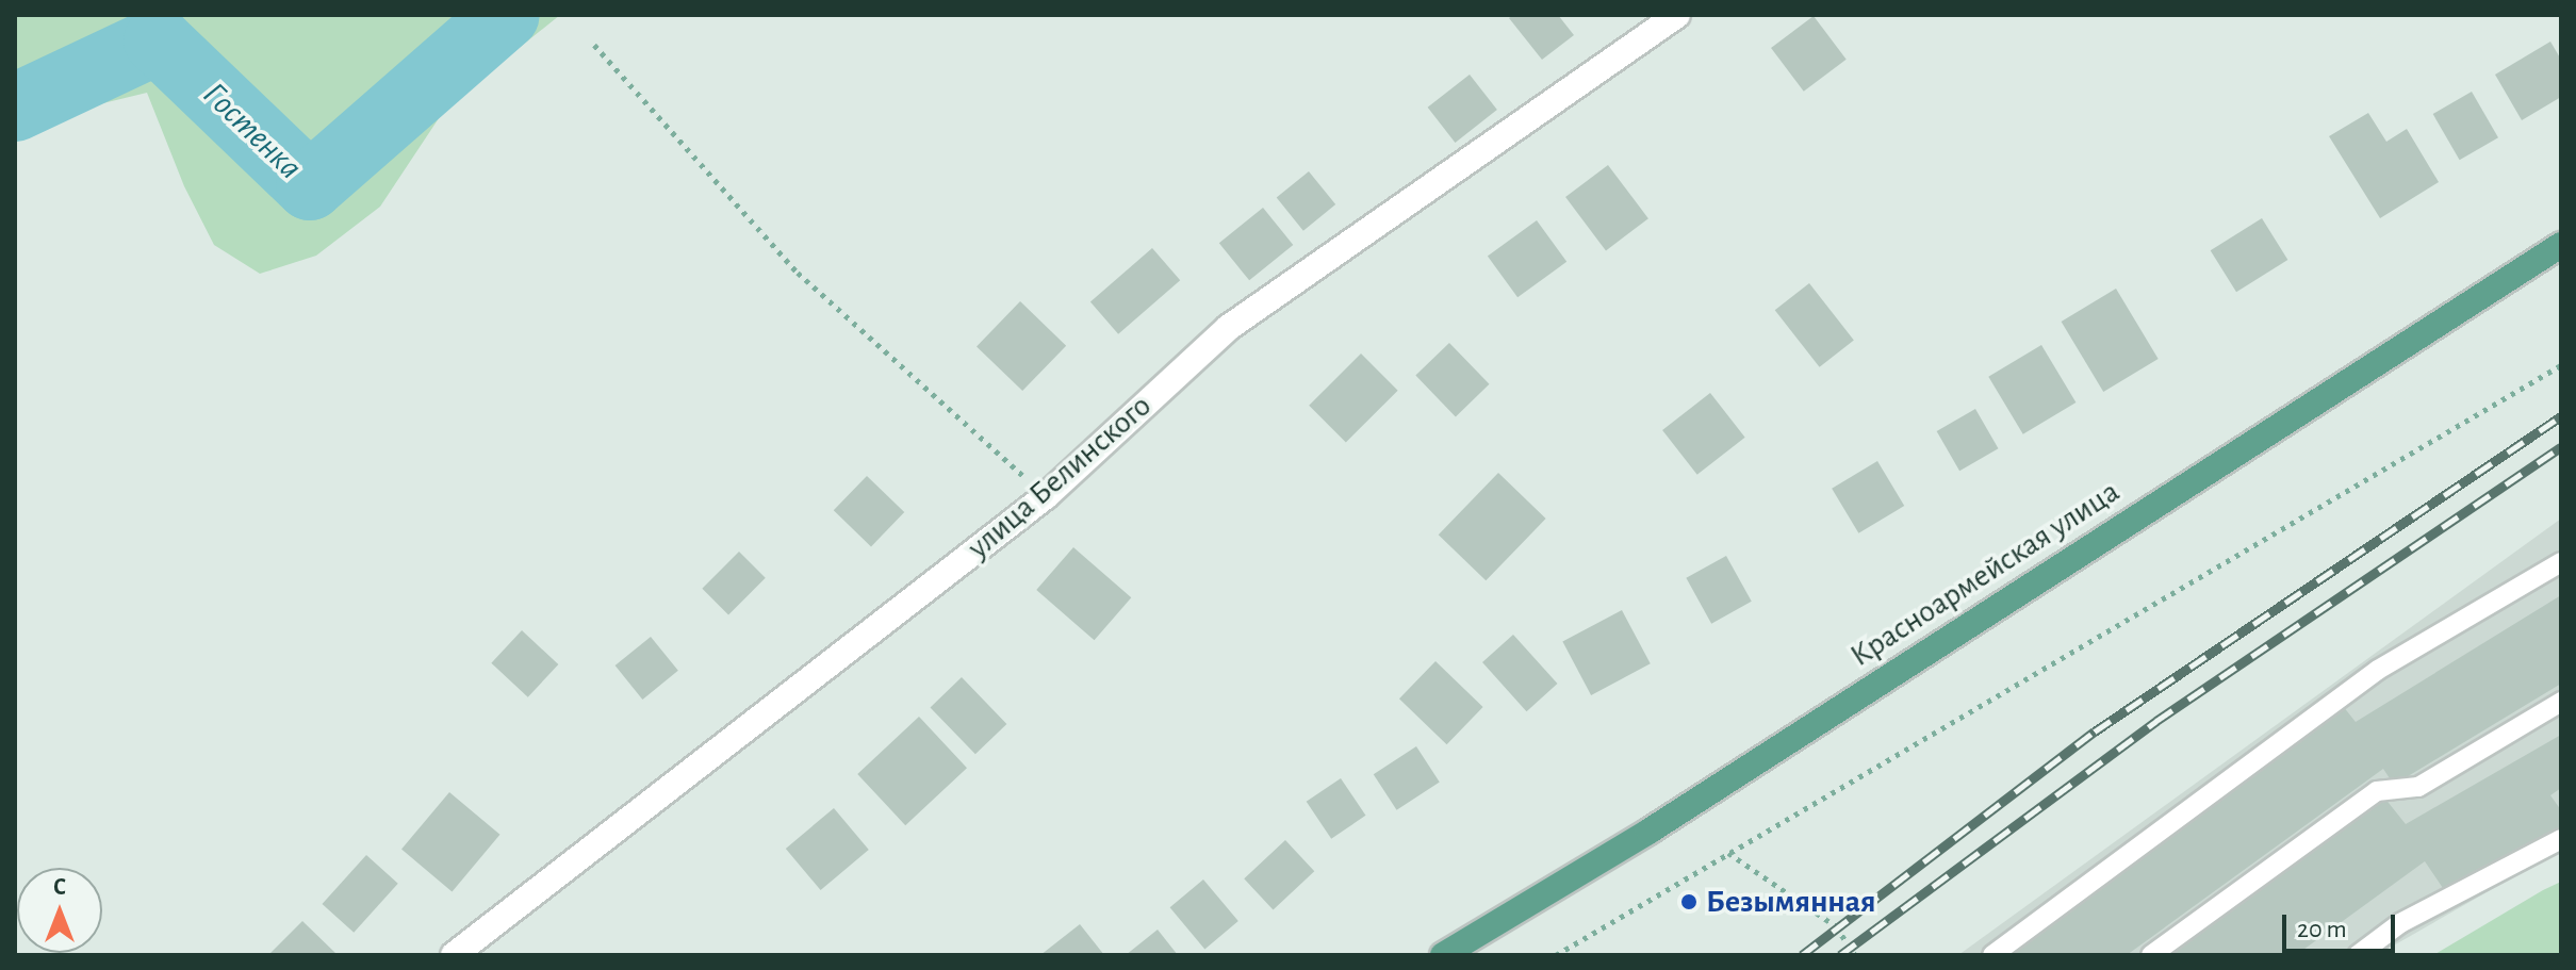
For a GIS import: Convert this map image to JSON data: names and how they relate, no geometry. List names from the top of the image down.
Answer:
{
  "streets": {
    "main road": ["Красноармейская улица"],
    "street": ["улица Белинского"]
  },
  "water": ["Гостенка"],
  "places": ["Безымянная"],
  "scale_bar": "20 m",
  "north": "top"
}
